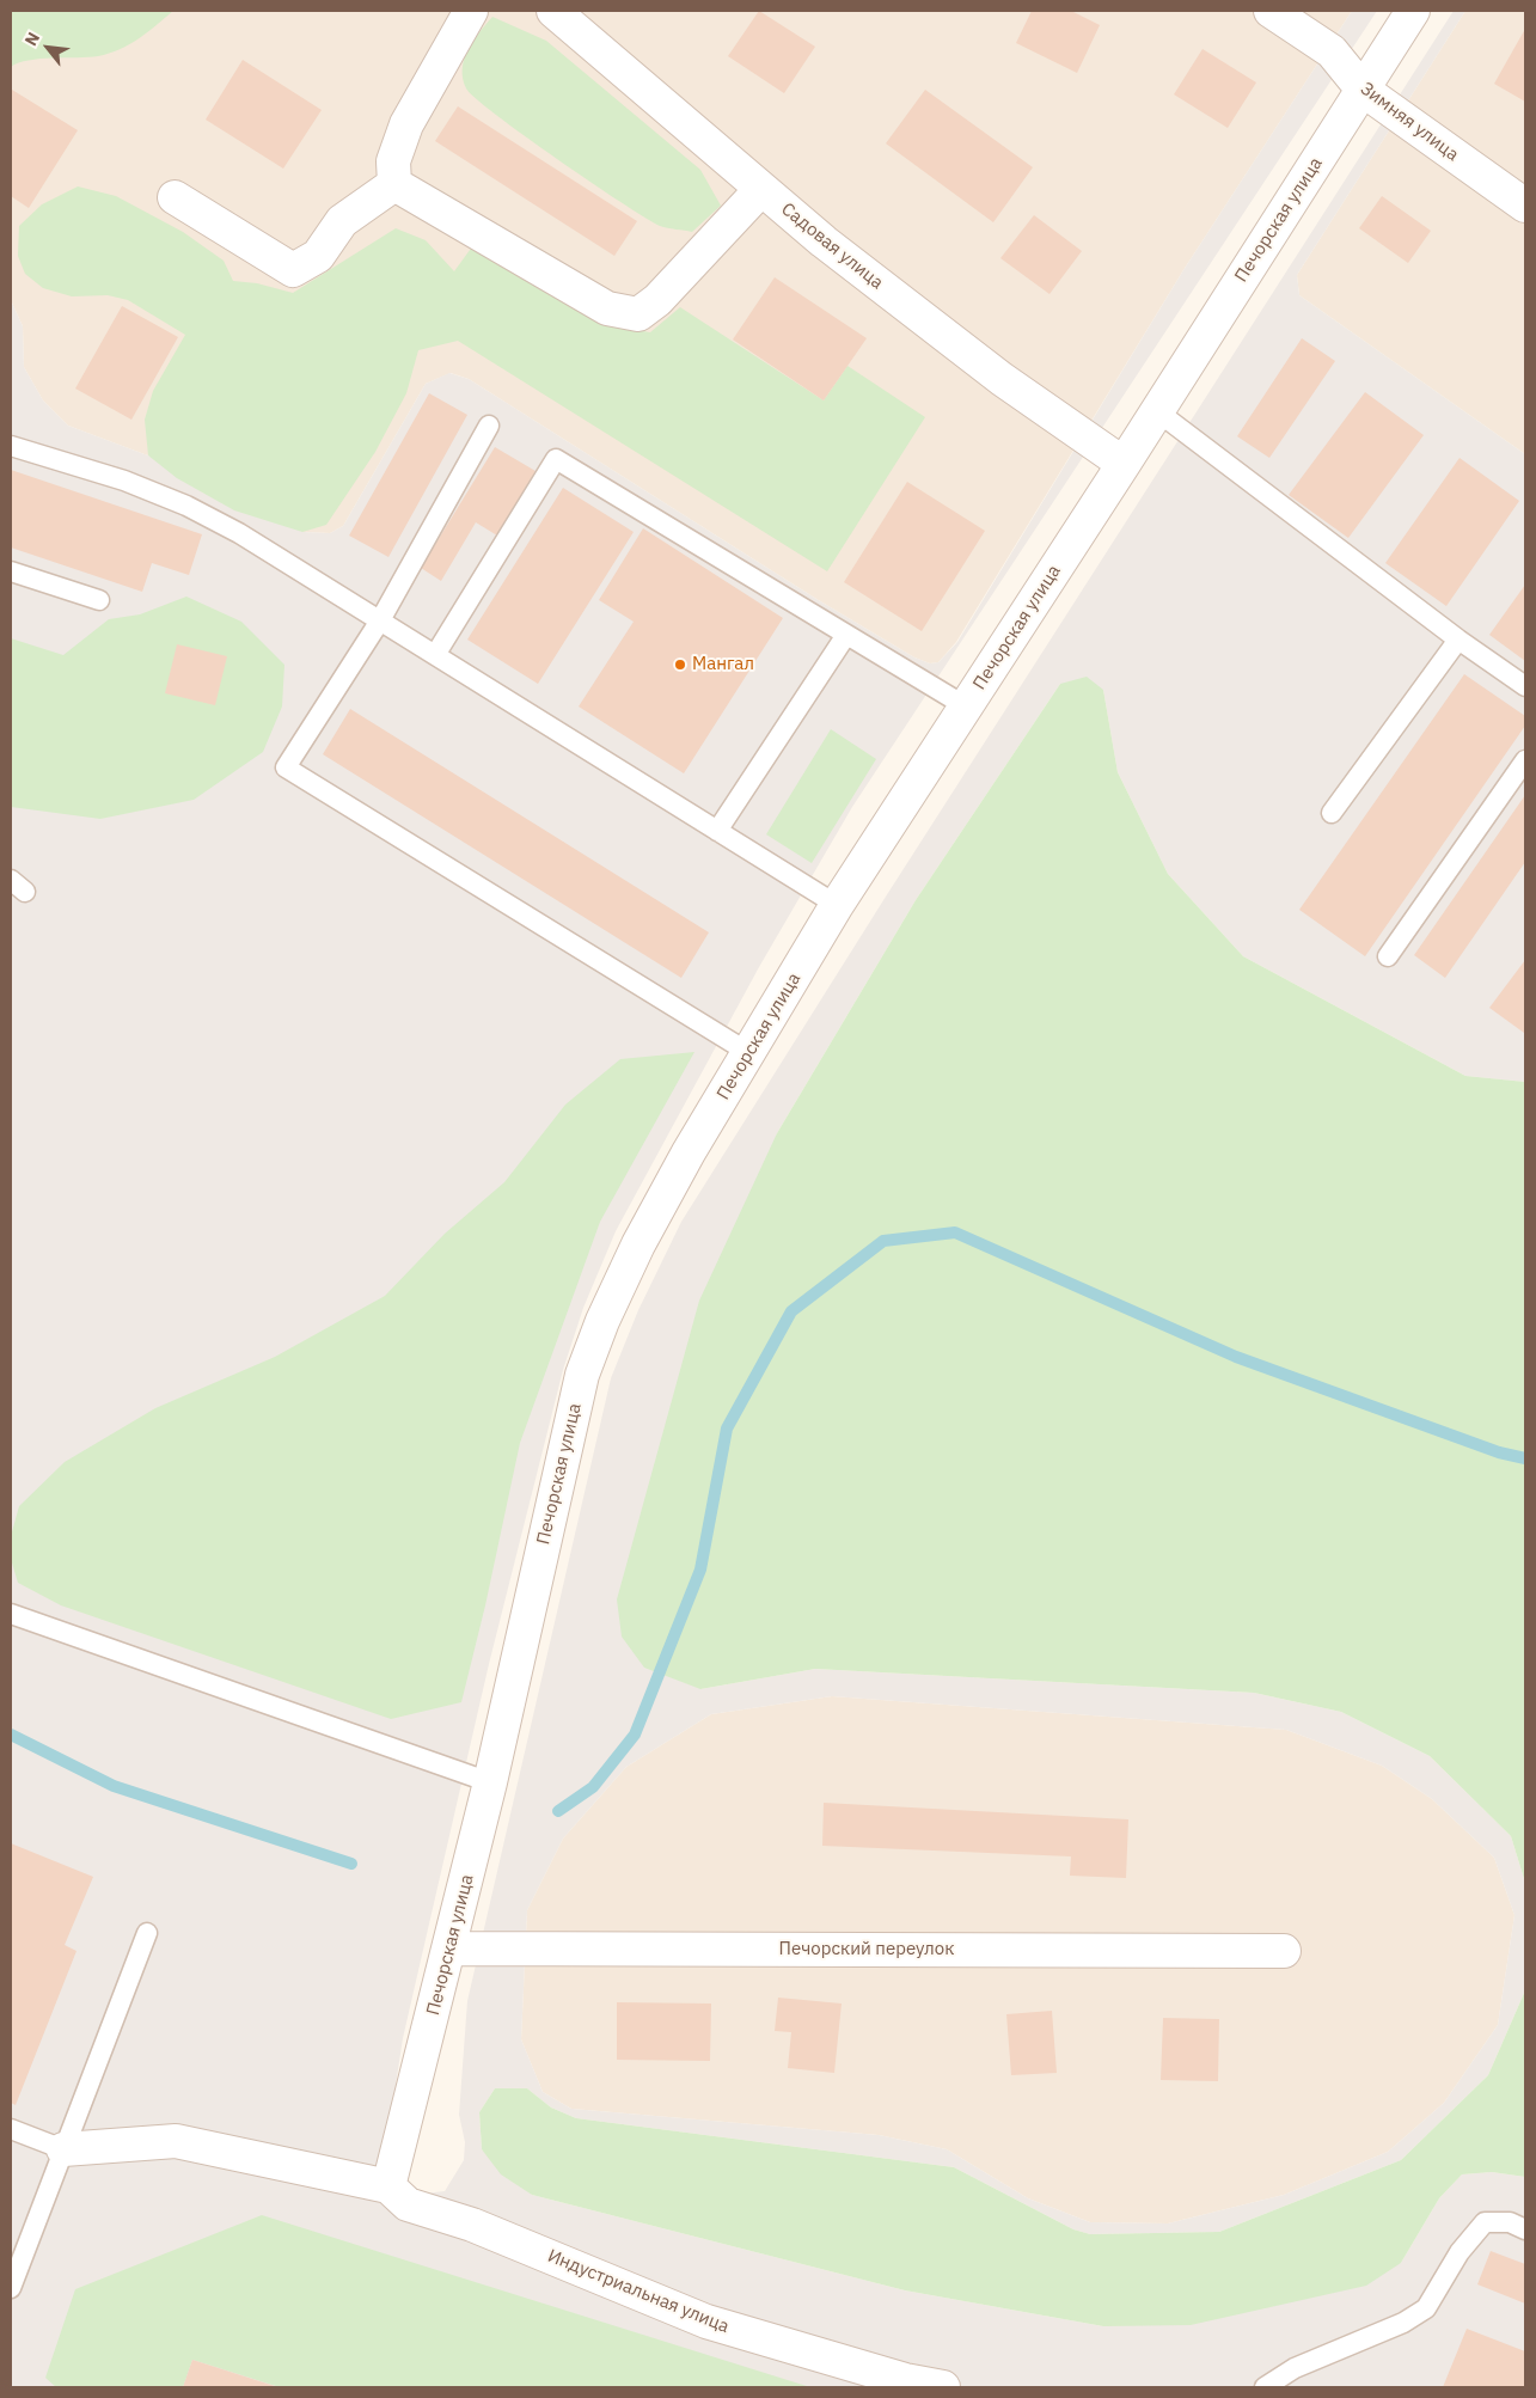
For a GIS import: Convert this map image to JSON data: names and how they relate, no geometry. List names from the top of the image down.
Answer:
{
  "streets": {
    "street": [
      "Зимняя улица",
      "Печорская улица",
      "Садовая улица",
      "Печорский переулок",
      "Индустриальная улица"
    ]
  },
  "crossings": [
    ["Зимняя улица", "Печорская улица"],
    ["Печорская улица", "Садовая улица"],
    ["Печорская улица", "Печорский переулок"],
    ["Печорская улица", "Индустриальная улица"]
  ],
  "places": ["Мангал"],
  "north": "top left"
}
